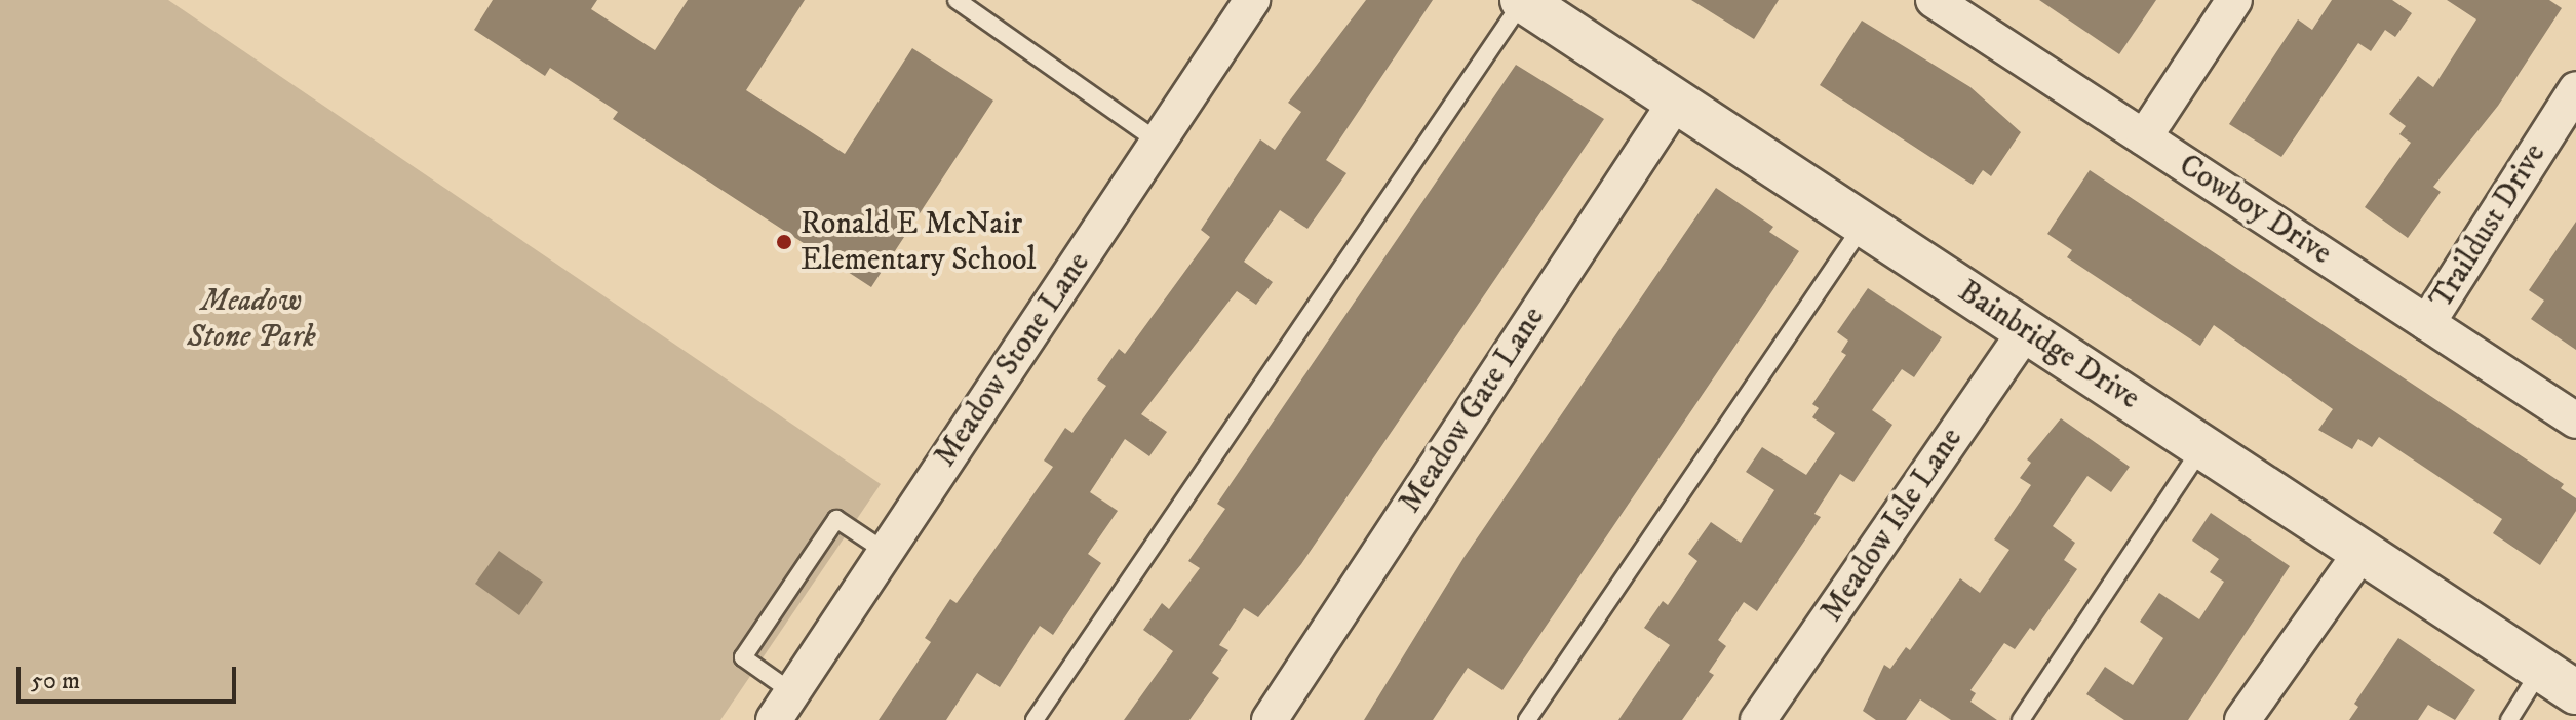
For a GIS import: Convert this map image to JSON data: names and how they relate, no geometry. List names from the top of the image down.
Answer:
{
  "streets": {
    "street": [
      "Cowboy Drive",
      "Traildust Drive",
      "Bainbridge Drive",
      "Meadow Stone Lane",
      "Meadow Gate Lane",
      "Meadow Isle Lane"
    ]
  },
  "crossings": [
    ["Cowboy Drive", "Traildust Drive"],
    ["Bainbridge Drive", "Meadow Gate Lane"],
    ["Bainbridge Drive", "Meadow Isle Lane"]
  ],
  "parks": ["Meadow Stone Park"],
  "places": ["Ronald E McNair Elementary School"],
  "scale_bar": "50 m"
}
